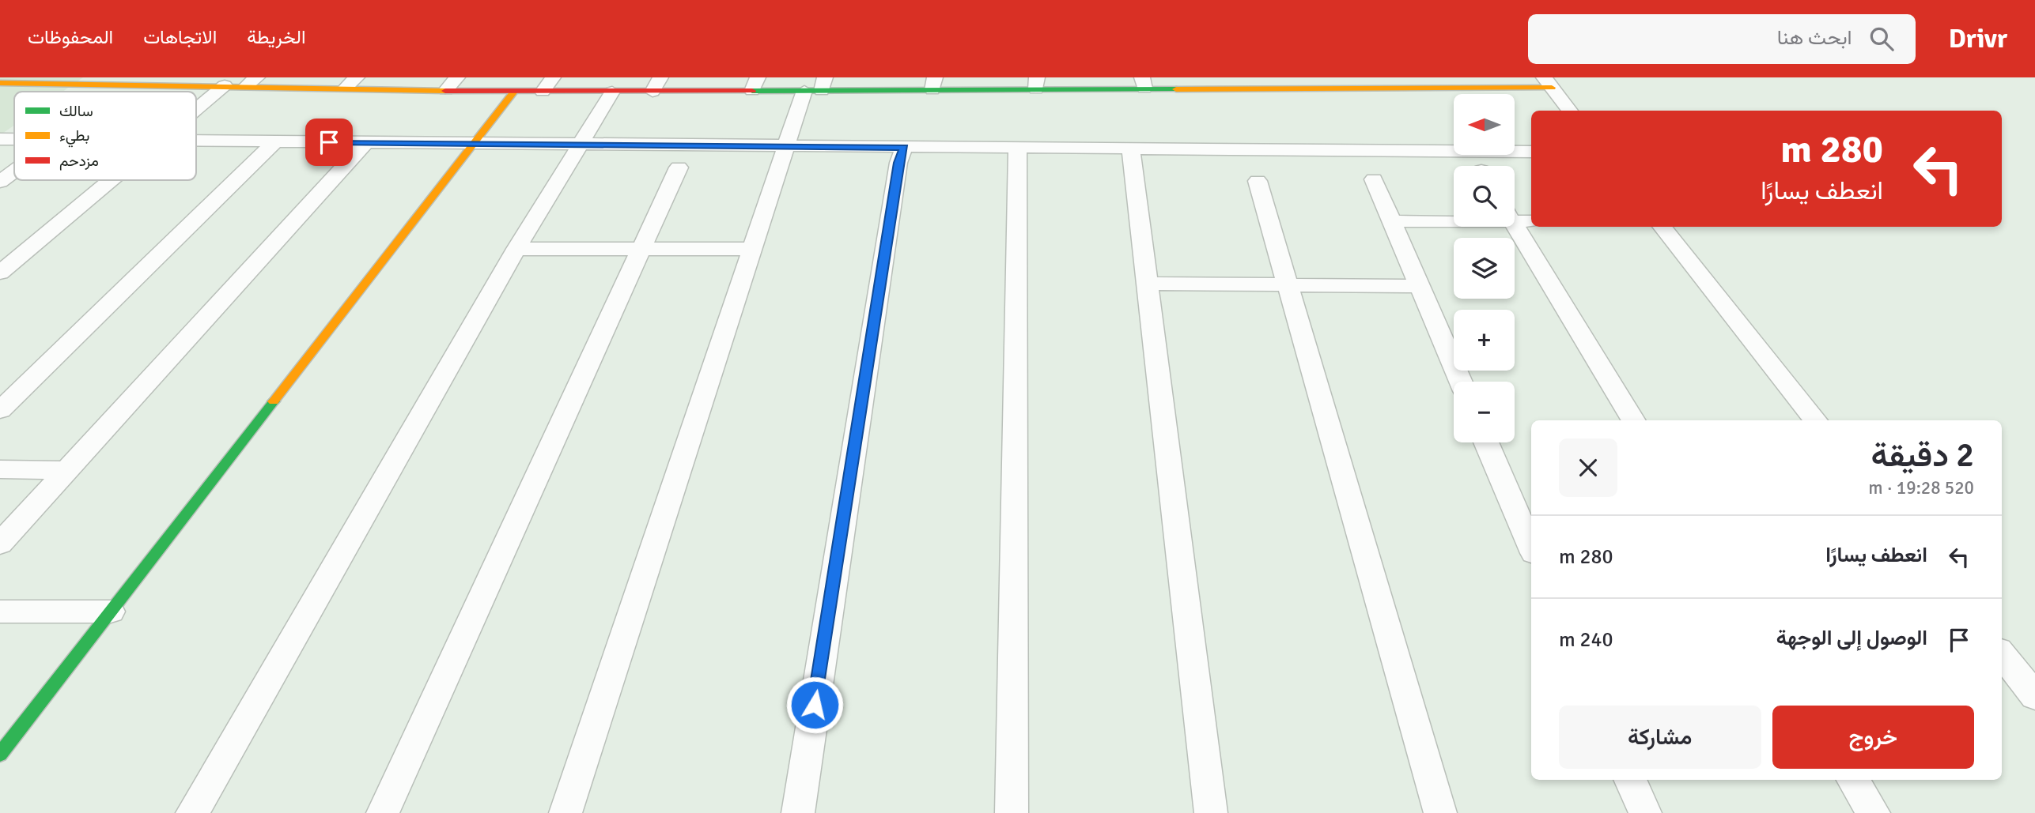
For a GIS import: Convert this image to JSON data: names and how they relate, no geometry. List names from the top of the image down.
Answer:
{
  "legend": ["سالك", "بطيء", "مزدحم"],
  "north": "left",
  "page": {
    "header": "Drivr",
    "search": "ابحث هنا",
    "nav": ["الخريطة", "الاتجاهات", "المحفوظات"],
    "map_buttons": ["+", "−"],
    "turn": ["280 m", "انعطف يسارًا"],
    "heading": ["2 دقيقة", "520 m · 19:28"],
    "list": [
      {
        "name": "انعطف يسارًا",
        "value": "280 m"
      },
      {
        "name": "الوصول إلى الوجهة",
        "value": "240 m"
      }
    ],
    "buttons": ["خروج", "مشاركة"]
  }
}
